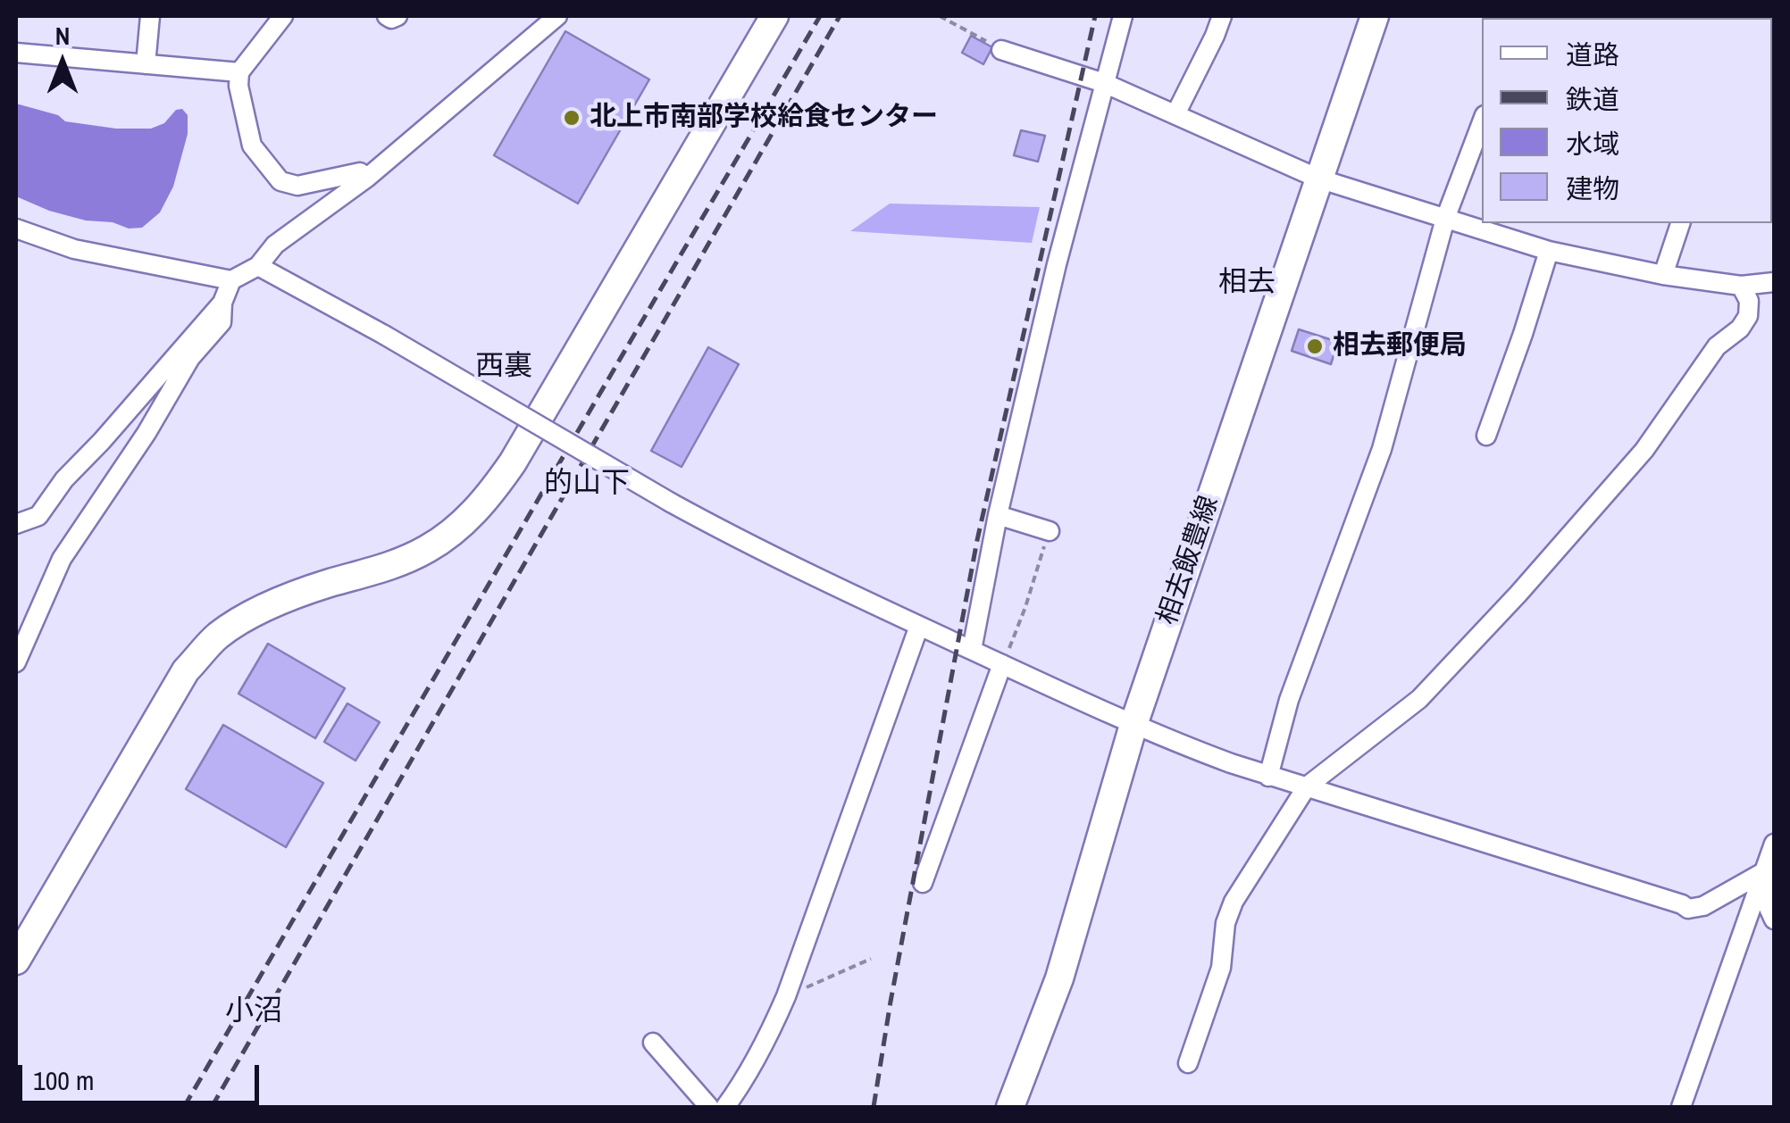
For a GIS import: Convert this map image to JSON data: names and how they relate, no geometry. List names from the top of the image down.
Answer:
{
  "streets": {
    "street": ["相去飯豊線"]
  },
  "districts": [
    "相去",
    "西裏",
    "的山下",
    "小沼"
  ],
  "places": ["北上市南部学校給食センター", "相去郵便局"],
  "legend": [
    "道路",
    "鉄道",
    "水域",
    "建物"
  ],
  "scale_bar": "100 m",
  "north": "top"
}
